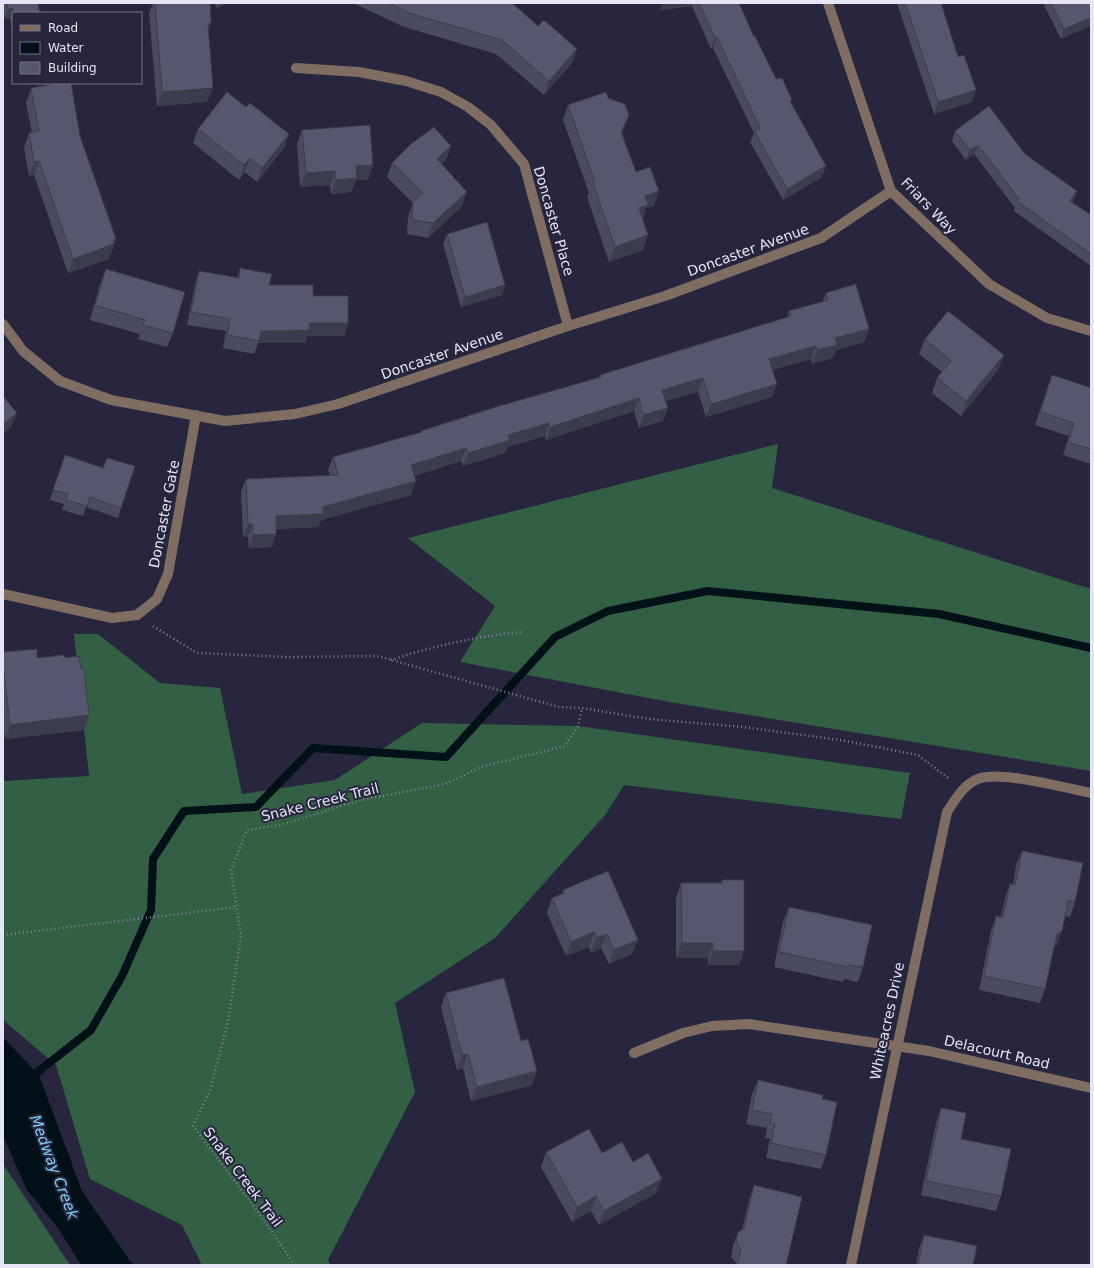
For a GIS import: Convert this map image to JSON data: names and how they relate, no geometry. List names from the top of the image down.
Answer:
{
  "streets": {
    "street": [
      "Friars Way",
      "Doncaster Place",
      "Doncaster Avenue",
      "Doncaster Gate",
      "Whiteacres Drive",
      "Delacourt Road"
    ],
    "path": ["Snake Creek Trail"]
  },
  "crossings": [
    ["Friars Way", "Doncaster Avenue"],
    ["Doncaster Place", "Doncaster Avenue"],
    ["Doncaster Avenue", "Doncaster Gate"],
    ["Whiteacres Drive", "Delacourt Road"]
  ],
  "water": ["Medway Creek"],
  "legend": ["Road", "Water", "Building"]
}
